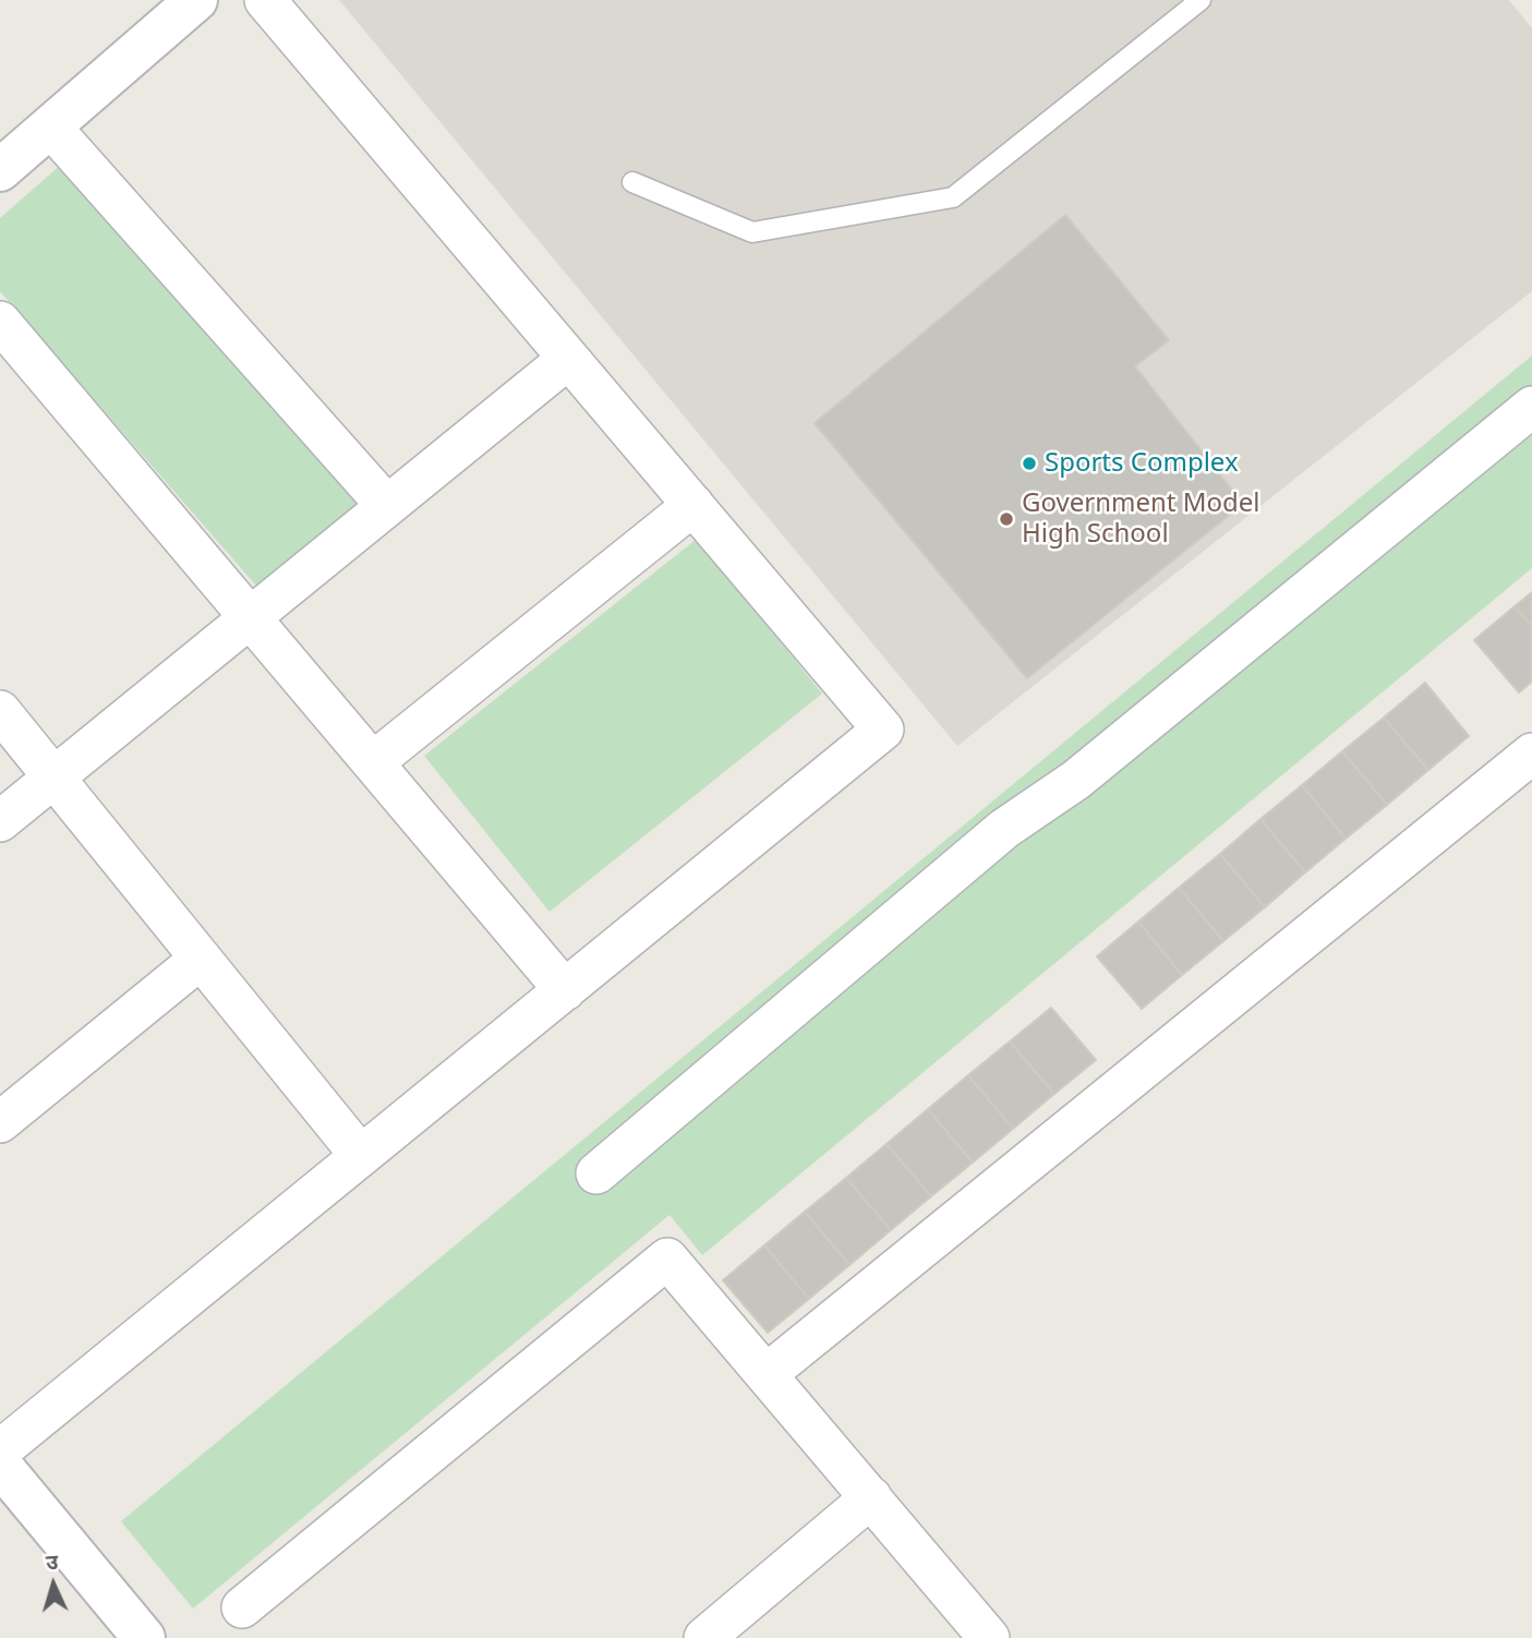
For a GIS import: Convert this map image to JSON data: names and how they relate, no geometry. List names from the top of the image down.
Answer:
{
  "places": ["Sports Complex", "Government Model High School"],
  "north": "top"
}
